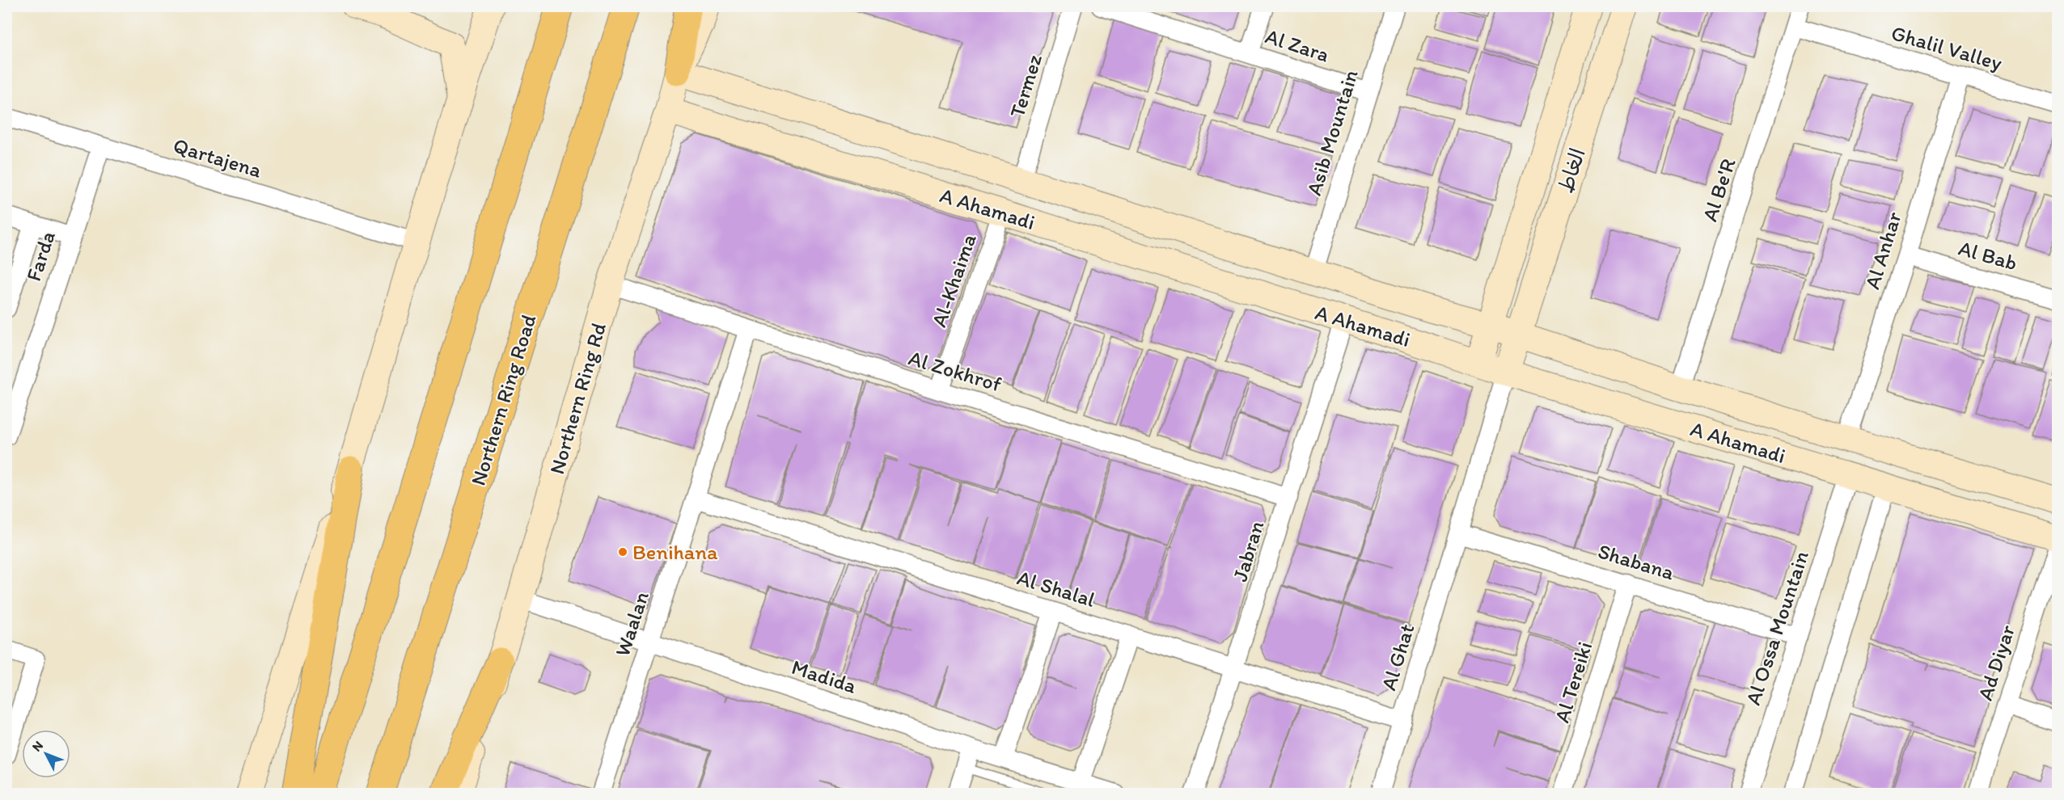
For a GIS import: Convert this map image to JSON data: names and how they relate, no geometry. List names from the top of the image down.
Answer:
{
  "streets": {
    "highway": ["Northern Ring Road"],
    "street": [
      "Al Zara",
      "Ghalil Valley",
      "Termez",
      "Asib Mountain",
      "Qartajena",
      "الغاط",
      "Al Be'R",
      "A Ahamadi",
      "Al Anhar",
      "Al Bab",
      "Farda",
      "Al-Khaima",
      "Al Zokhrof",
      "Northern Ring Rd",
      "Jabran",
      "Shabana",
      "Al Shalal",
      "Waalan",
      "Al Ossa Mountain",
      "Al Ghat",
      "Ad Diyar",
      "Madida",
      "Al Tereiki"
    ]
  },
  "crossings": [
    ["Al Zara", "Asib Mountain"],
    ["Ghalil Valley", "Al Be'R"],
    ["Ghalil Valley", "Al Anhar"],
    ["Termez", "A Ahamadi"],
    ["Asib Mountain", "A Ahamadi"],
    ["Qartajena", "Farda"],
    ["الغاط", "A Ahamadi"],
    ["Al Be'R", "A Ahamadi"],
    ["A Ahamadi", "Al Anhar"],
    ["A Ahamadi", "Al-Khaima"],
    ["A Ahamadi", "Northern Ring Rd"],
    ["A Ahamadi", "Jabran"],
    ["A Ahamadi", "Al Ossa Mountain"],
    ["Al Anhar", "Al Bab"],
    ["Al-Khaima", "Al Zokhrof"],
    ["Al Zokhrof", "Northern Ring Rd"],
    ["Al Zokhrof", "Jabran"],
    ["Al Zokhrof", "Waalan"],
    ["Northern Ring Rd", "Madida"],
    ["Jabran", "Al Shalal"],
    ["Shabana", "Al Ossa Mountain"],
    ["Shabana", "Al Ghat"],
    ["Shabana", "Al Tereiki"],
    ["Al Shalal", "Waalan"],
    ["Al Shalal", "Al Ghat"],
    ["Waalan", "Madida"]
  ],
  "places": ["Benihana"],
  "north": "top left"
}
